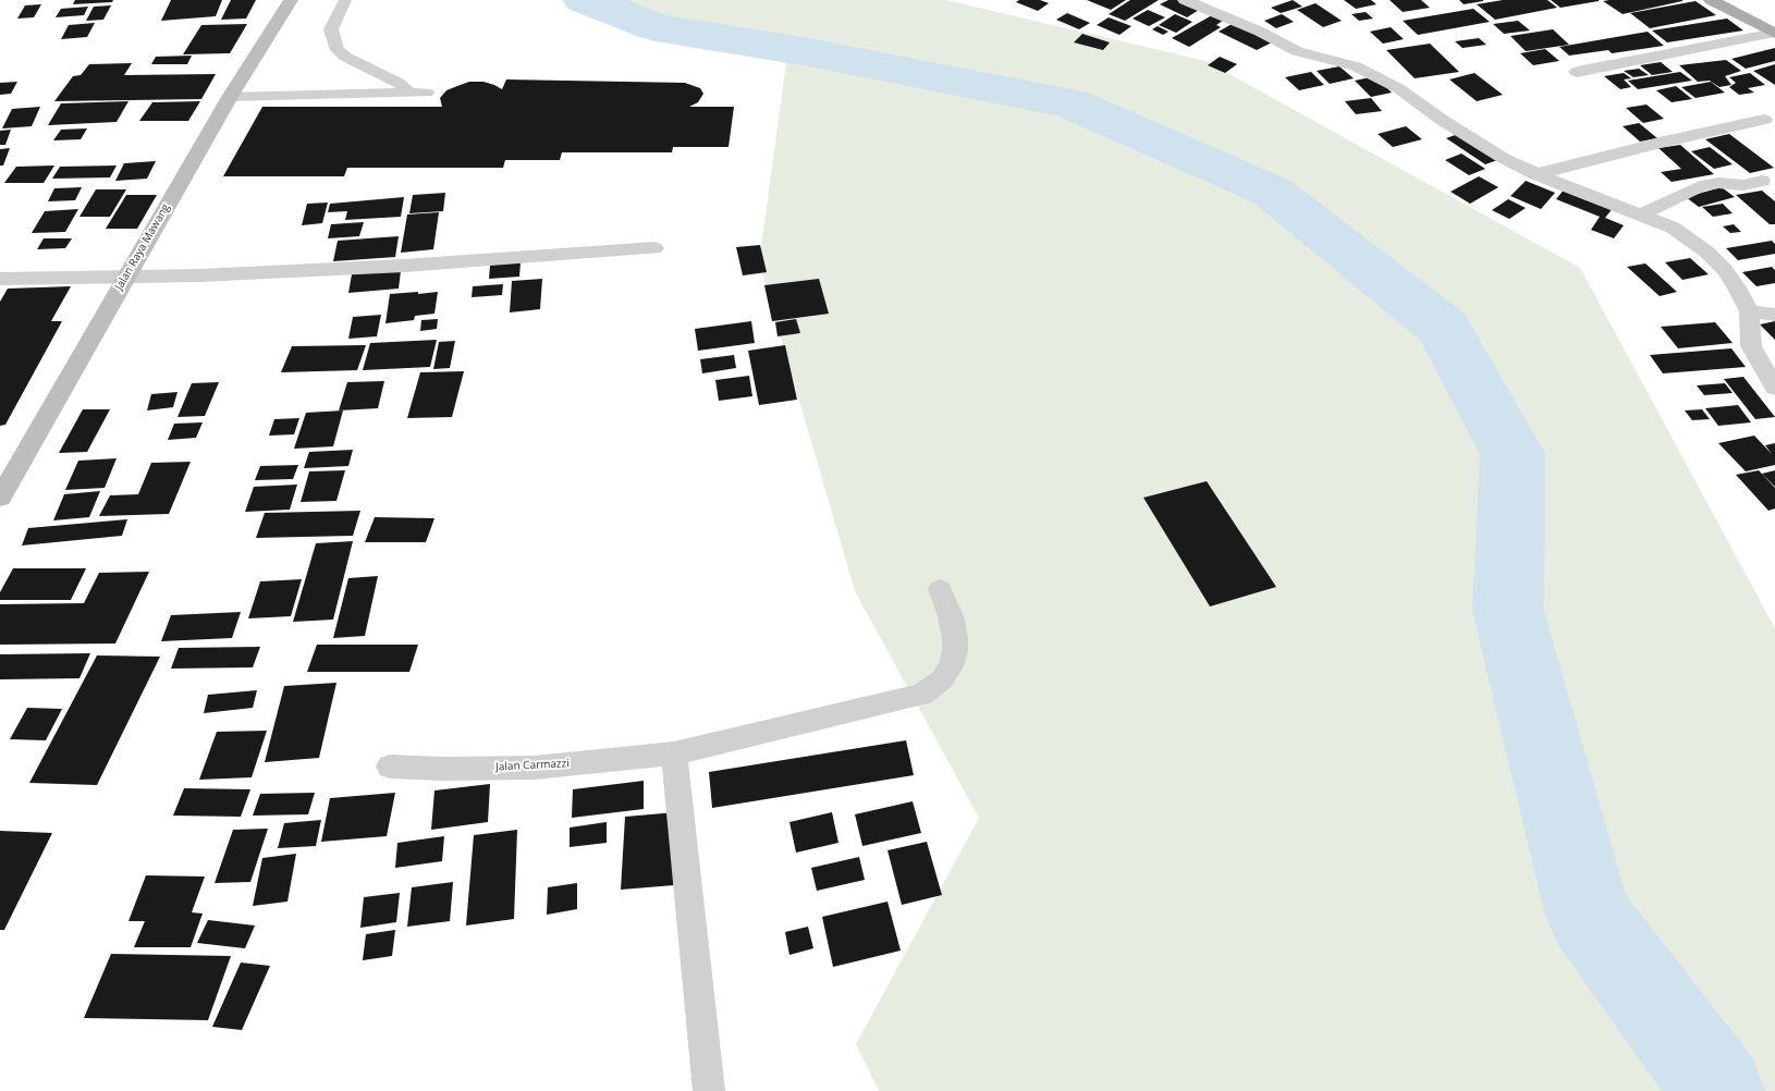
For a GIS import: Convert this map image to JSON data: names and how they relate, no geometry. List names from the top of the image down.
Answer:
{
  "streets": {
    "main road": ["Jalan Raya Mawang"],
    "street": ["Jalan Carmazzi"]
  }
}
